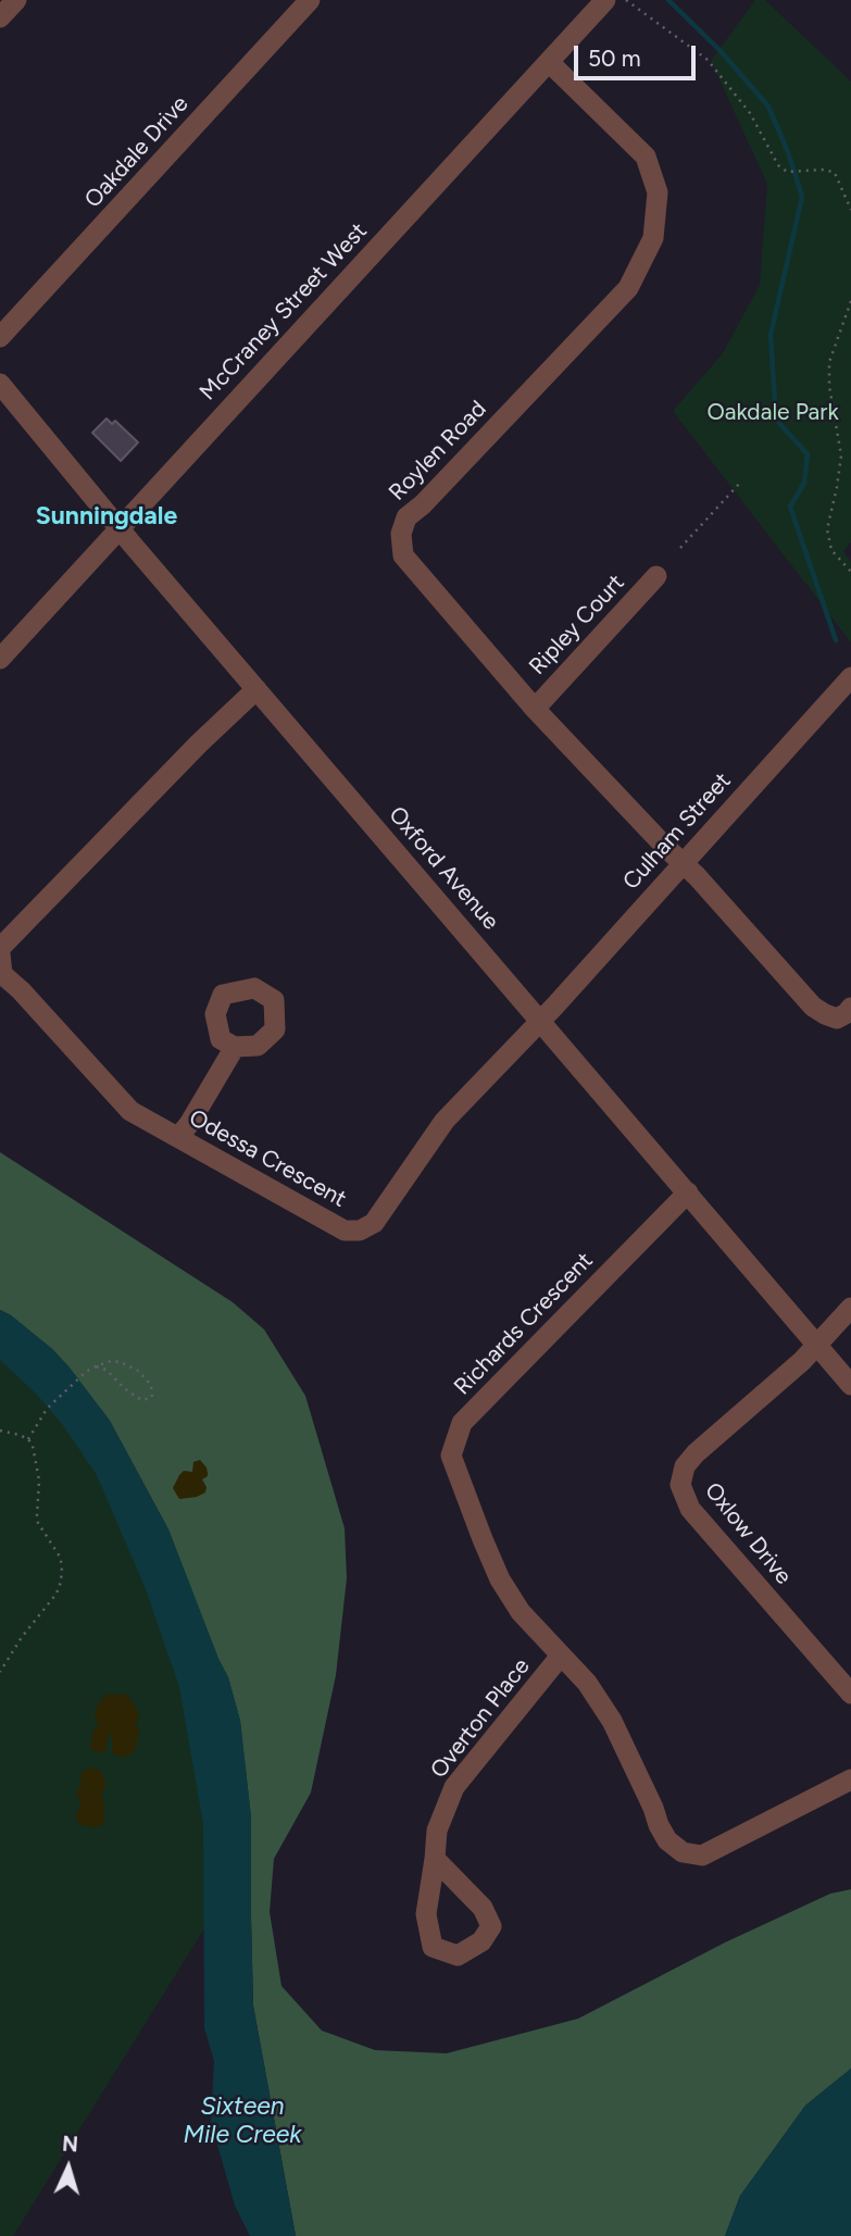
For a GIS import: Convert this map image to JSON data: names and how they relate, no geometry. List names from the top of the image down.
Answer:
{
  "streets": {
    "street": [
      "Oakdale Drive",
      "McCraney Street West",
      "Roylen Road",
      "Ripley Court",
      "Culham Street",
      "Oxford Avenue",
      "Odessa Crescent",
      "Richards Crescent",
      "Oxlow Drive",
      "Overton Place"
    ]
  },
  "crossings": [
    ["McCraney Street West", "Roylen Road"],
    ["McCraney Street West", "Oxford Avenue"],
    ["Roylen Road", "Ripley Court"],
    ["Roylen Road", "Culham Street"],
    ["Culham Street", "Oxford Avenue"],
    ["Culham Street", "Odessa Crescent"],
    ["Oxford Avenue", "Odessa Crescent"],
    ["Oxford Avenue", "Richards Crescent"],
    ["Oxford Avenue", "Oxlow Drive"],
    ["Richards Crescent", "Overton Place"]
  ],
  "districts": ["Sunningdale"],
  "water": ["Sixteen Mile Creek"],
  "parks": ["Oakdale Park"],
  "scale_bar": "50 m",
  "north": "top"
}
